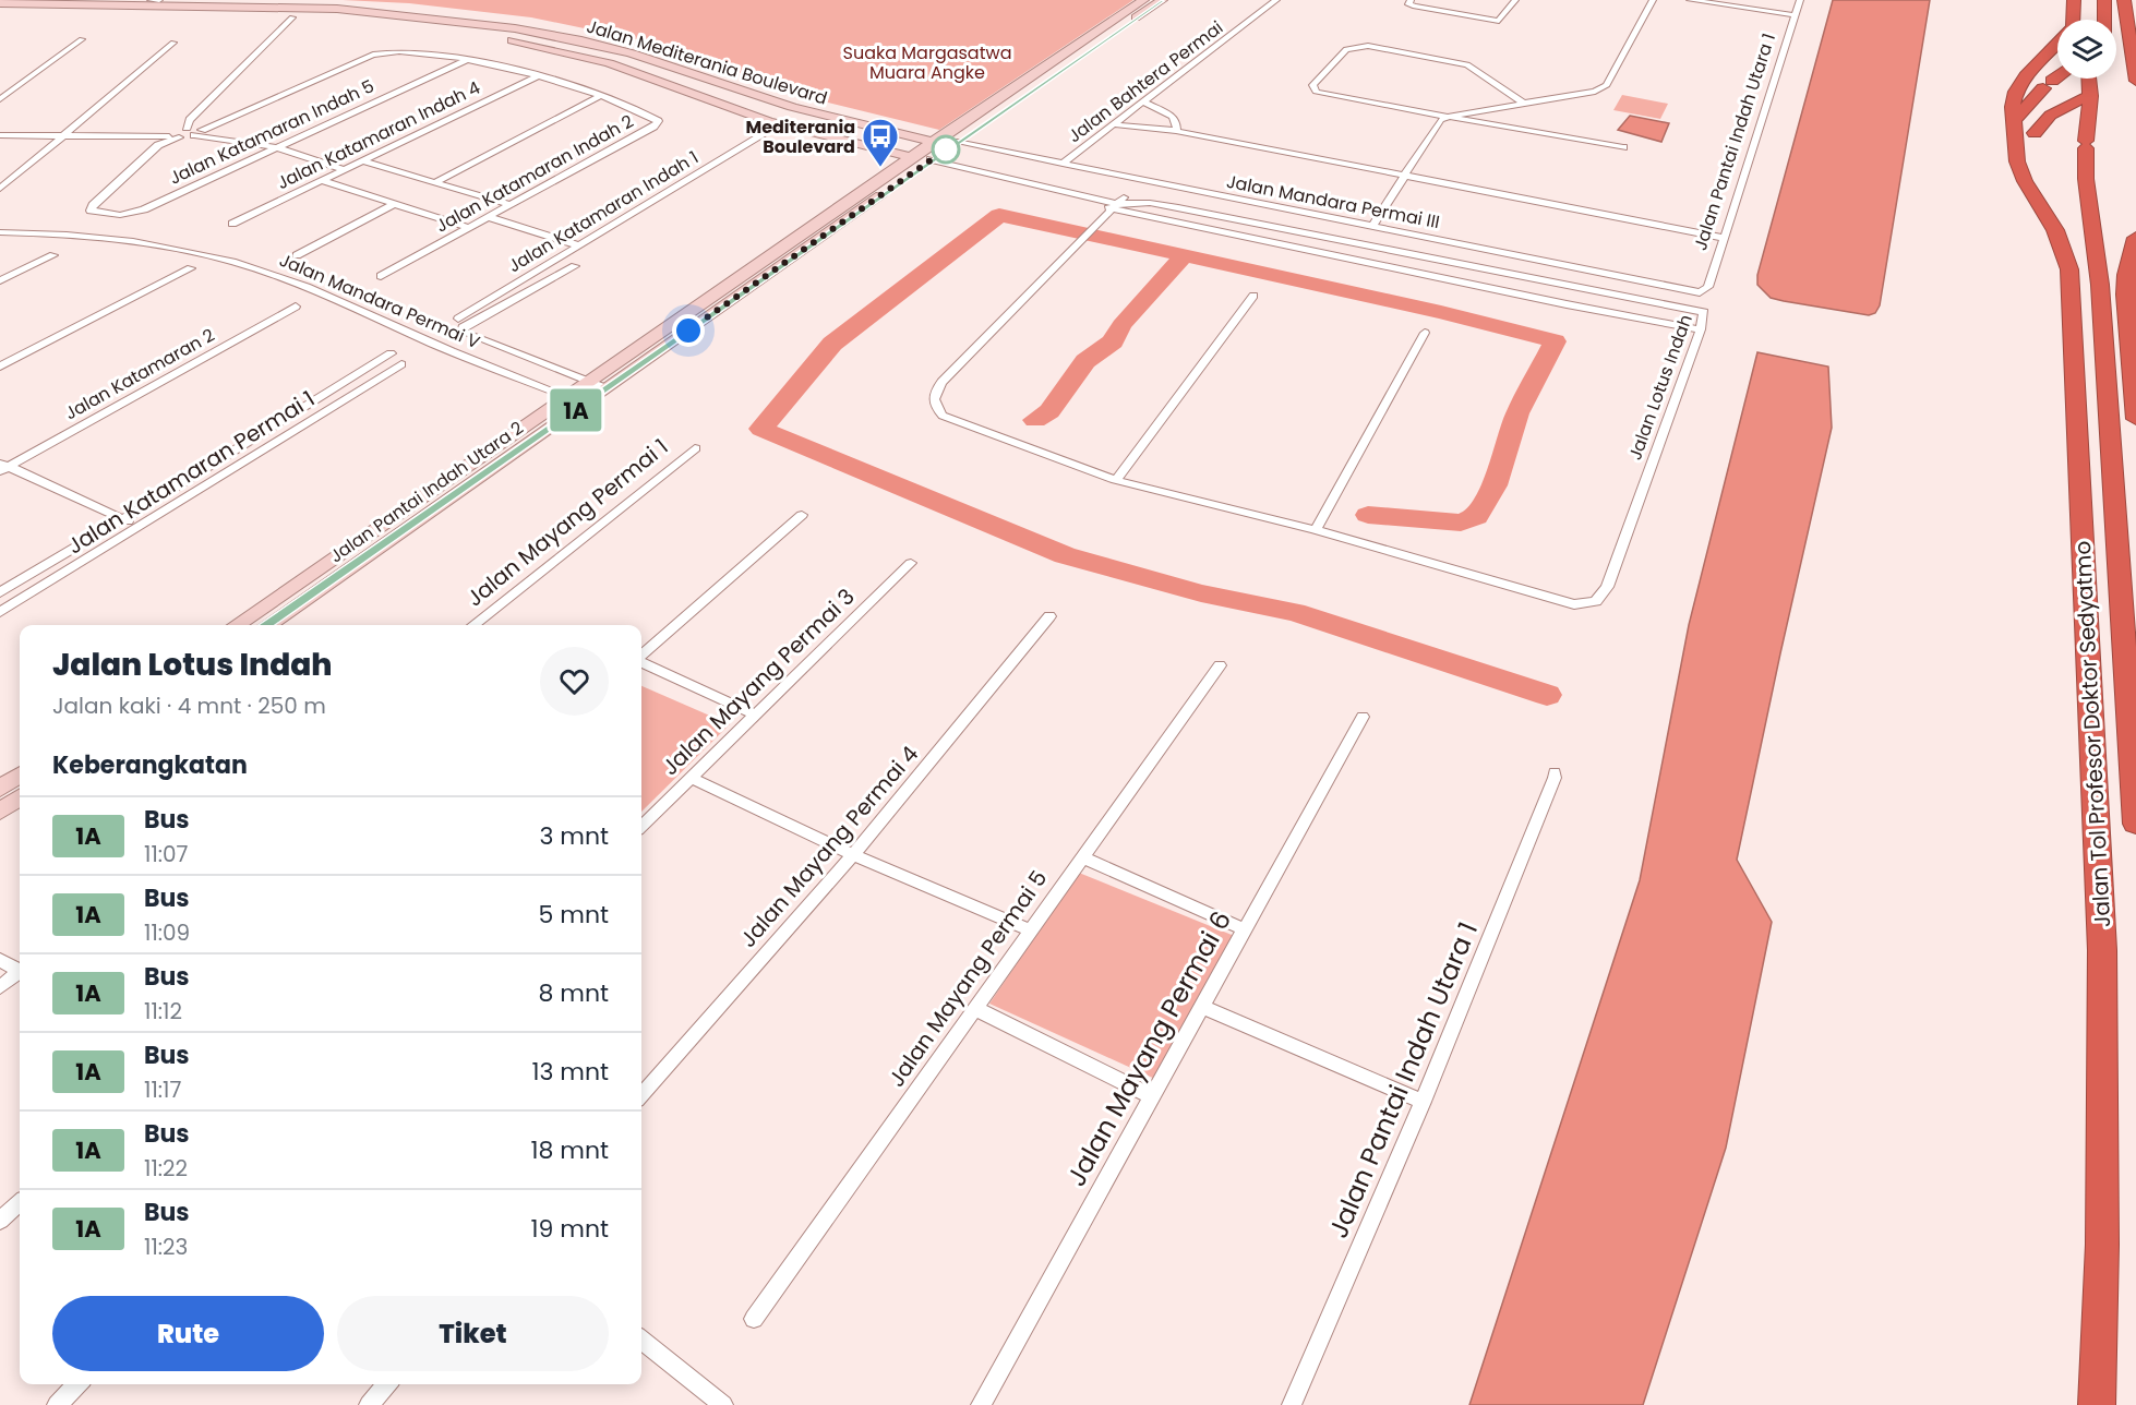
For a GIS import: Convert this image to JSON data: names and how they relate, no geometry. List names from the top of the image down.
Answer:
{
  "streets": {
    "highway": ["Jalan Tol Profesor Doktor Sedyatmo"],
    "street": [
      "Jalan Mediterania Boulevard",
      "Jalan Bahtera Permai",
      "Jalan Katamaran Indah 5",
      "Jalan Katamaran Indah 4",
      "Jalan Pantai Indah Utara 1",
      "Jalan Katamaran Indah 2",
      "Jalan Mandara Permai III",
      "Jalan Katamaran Indah 1",
      "Jalan Mandara Permai V",
      "Jalan Katamaran 2",
      "Jalan Lotus Indah",
      "Jalan Katamaran Permai 1",
      "Jalan Pantai Indah Utara 2",
      "Jalan Mayang Permai 1",
      "Jalan Mayang Permai 3",
      "Jalan Mayang Permai 4",
      "Jalan Mayang Permai 5",
      "Jalan Mayang Permai 6"
    ]
  },
  "crossings": [
    ["Jalan Mediterania Boulevard", "Jalan Lotus Indah"],
    ["Jalan Mediterania Boulevard", "Jalan Pantai Indah Utara 2"],
    ["Jalan Bahtera Permai", "Jalan Mandara Permai III"],
    ["Jalan Katamaran Indah 5", "Jalan Katamaran Indah 2"],
    ["Jalan Katamaran Indah 4", "Jalan Katamaran Indah 2"],
    ["Jalan Pantai Indah Utara 1", "Jalan Mandara Permai III"],
    ["Jalan Mandara Permai III", "Jalan Pantai Indah Utara 2"],
    ["Jalan Katamaran Indah 1", "Jalan Pantai Indah Utara 2"],
    ["Jalan Mandara Permai V", "Jalan Pantai Indah Utara 2"],
    ["Jalan Lotus Indah", "Jalan Pantai Indah Utara 2"]
  ],
  "parks": ["Suaka Margasatwa Muara Angke"],
  "places": {
    "bus stop": ["Mediterania Boulevard"]
  },
  "lines": ["bus line 1A"],
  "page": {
    "on_map": "1A",
    "heading": [
      ["Jalan Lotus Indah", "Jalan kaki · 4 mnt · 250 m"],
      "Keberangkatan"
    ],
    "list": [
      {
        "mark": "1A",
        "name": "Bus",
        "note": "11:07",
        "value": "3 mnt"
      },
      {
        "mark": "1A",
        "name": "Bus",
        "note": "11:09",
        "value": "5 mnt"
      },
      {
        "mark": "1A",
        "name": "Bus",
        "note": "11:12",
        "value": "8 mnt"
      },
      {
        "mark": "1A",
        "name": "Bus",
        "note": "11:17",
        "value": "13 mnt"
      },
      {
        "mark": "1A",
        "name": "Bus",
        "note": "11:22",
        "value": "18 mnt"
      },
      {
        "mark": "1A",
        "name": "Bus",
        "note": "11:23",
        "value": "19 mnt"
      }
    ],
    "buttons": ["Rute", "Tiket"]
  }
}
